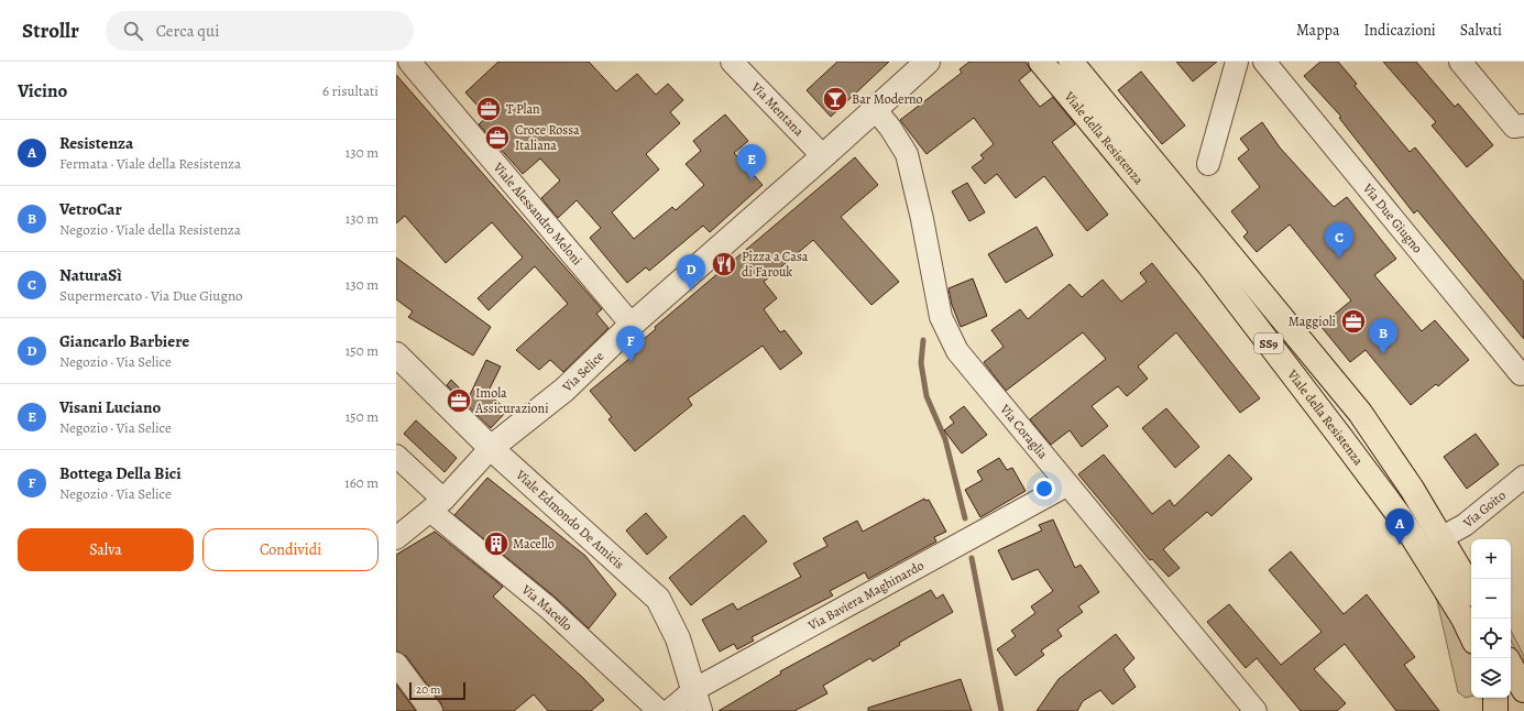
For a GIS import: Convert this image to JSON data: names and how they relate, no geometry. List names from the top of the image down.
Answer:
{
  "streets": {
    "main road": ["Viale della Resistenza", "SS9"],
    "street": [
      "Via Mentana",
      "Viale Alessandro Meloni",
      "Via Due Giugno",
      "Via Selice",
      "Via Coraglia",
      "Via Goito",
      "Viale Edmondo De Amicis",
      "Via Baviera Maghinardo",
      "Via Macello"
    ]
  },
  "crossings": [
    ["Via Mentana", "Via Selice"],
    ["Viale della Resistenza", "Via Goito"],
    ["Viale Alessandro Meloni", "Via Selice"],
    ["Via Selice", "Via Coraglia"],
    ["Via Selice", "Viale Edmondo De Amicis"],
    ["Via Selice", "Via Macello"],
    ["Via Coraglia", "Via Baviera Maghinardo"],
    ["Viale Edmondo De Amicis", "Via Baviera Maghinardo"]
  ],
  "places": {
    "bar": ["Bar Moderno"],
    "office": [
      "T Plan",
      "Croce Rossa Italiana",
      "Maggioli",
      "Imola Assicurazioni"
    ],
    "restaurant": ["Pizza a Casa di Farouk"],
    "building": ["Macello"]
  },
  "scale_bar": "20 m",
  "page": {
    "header": "Strollr",
    "search": "Cerca qui",
    "nav": ["Mappa", "Indicazioni", "Salvati"],
    "heading": ["Vicino", "6 risultati"],
    "list": [
      {
        "mark": "A",
        "name": "Resistenza",
        "note": "Fermata · Viale della Resistenza",
        "value": "130 m"
      },
      {
        "mark": "B",
        "name": "VetroCar",
        "note": "Negozio · Viale della Resistenza",
        "value": "130 m"
      },
      {
        "mark": "C",
        "name": "NaturaSì",
        "note": "Supermercato · Via Due Giugno",
        "value": "130 m"
      },
      {
        "mark": "D",
        "name": "Giancarlo Barbiere",
        "note": "Negozio · Via Selice",
        "value": "150 m"
      },
      {
        "mark": "E",
        "name": "Visani Luciano",
        "note": "Negozio · Via Selice",
        "value": "150 m"
      },
      {
        "mark": "F",
        "name": "Bottega Della Bici",
        "note": "Negozio · Via Selice",
        "value": "160 m"
      }
    ],
    "pins": [
      "E",
      "C",
      "D",
      "B",
      "F",
      "A"
    ],
    "buttons": ["Salva", "Condividi"],
    "map_buttons": ["+", "−"],
    "scale": "20 m"
  }
}
